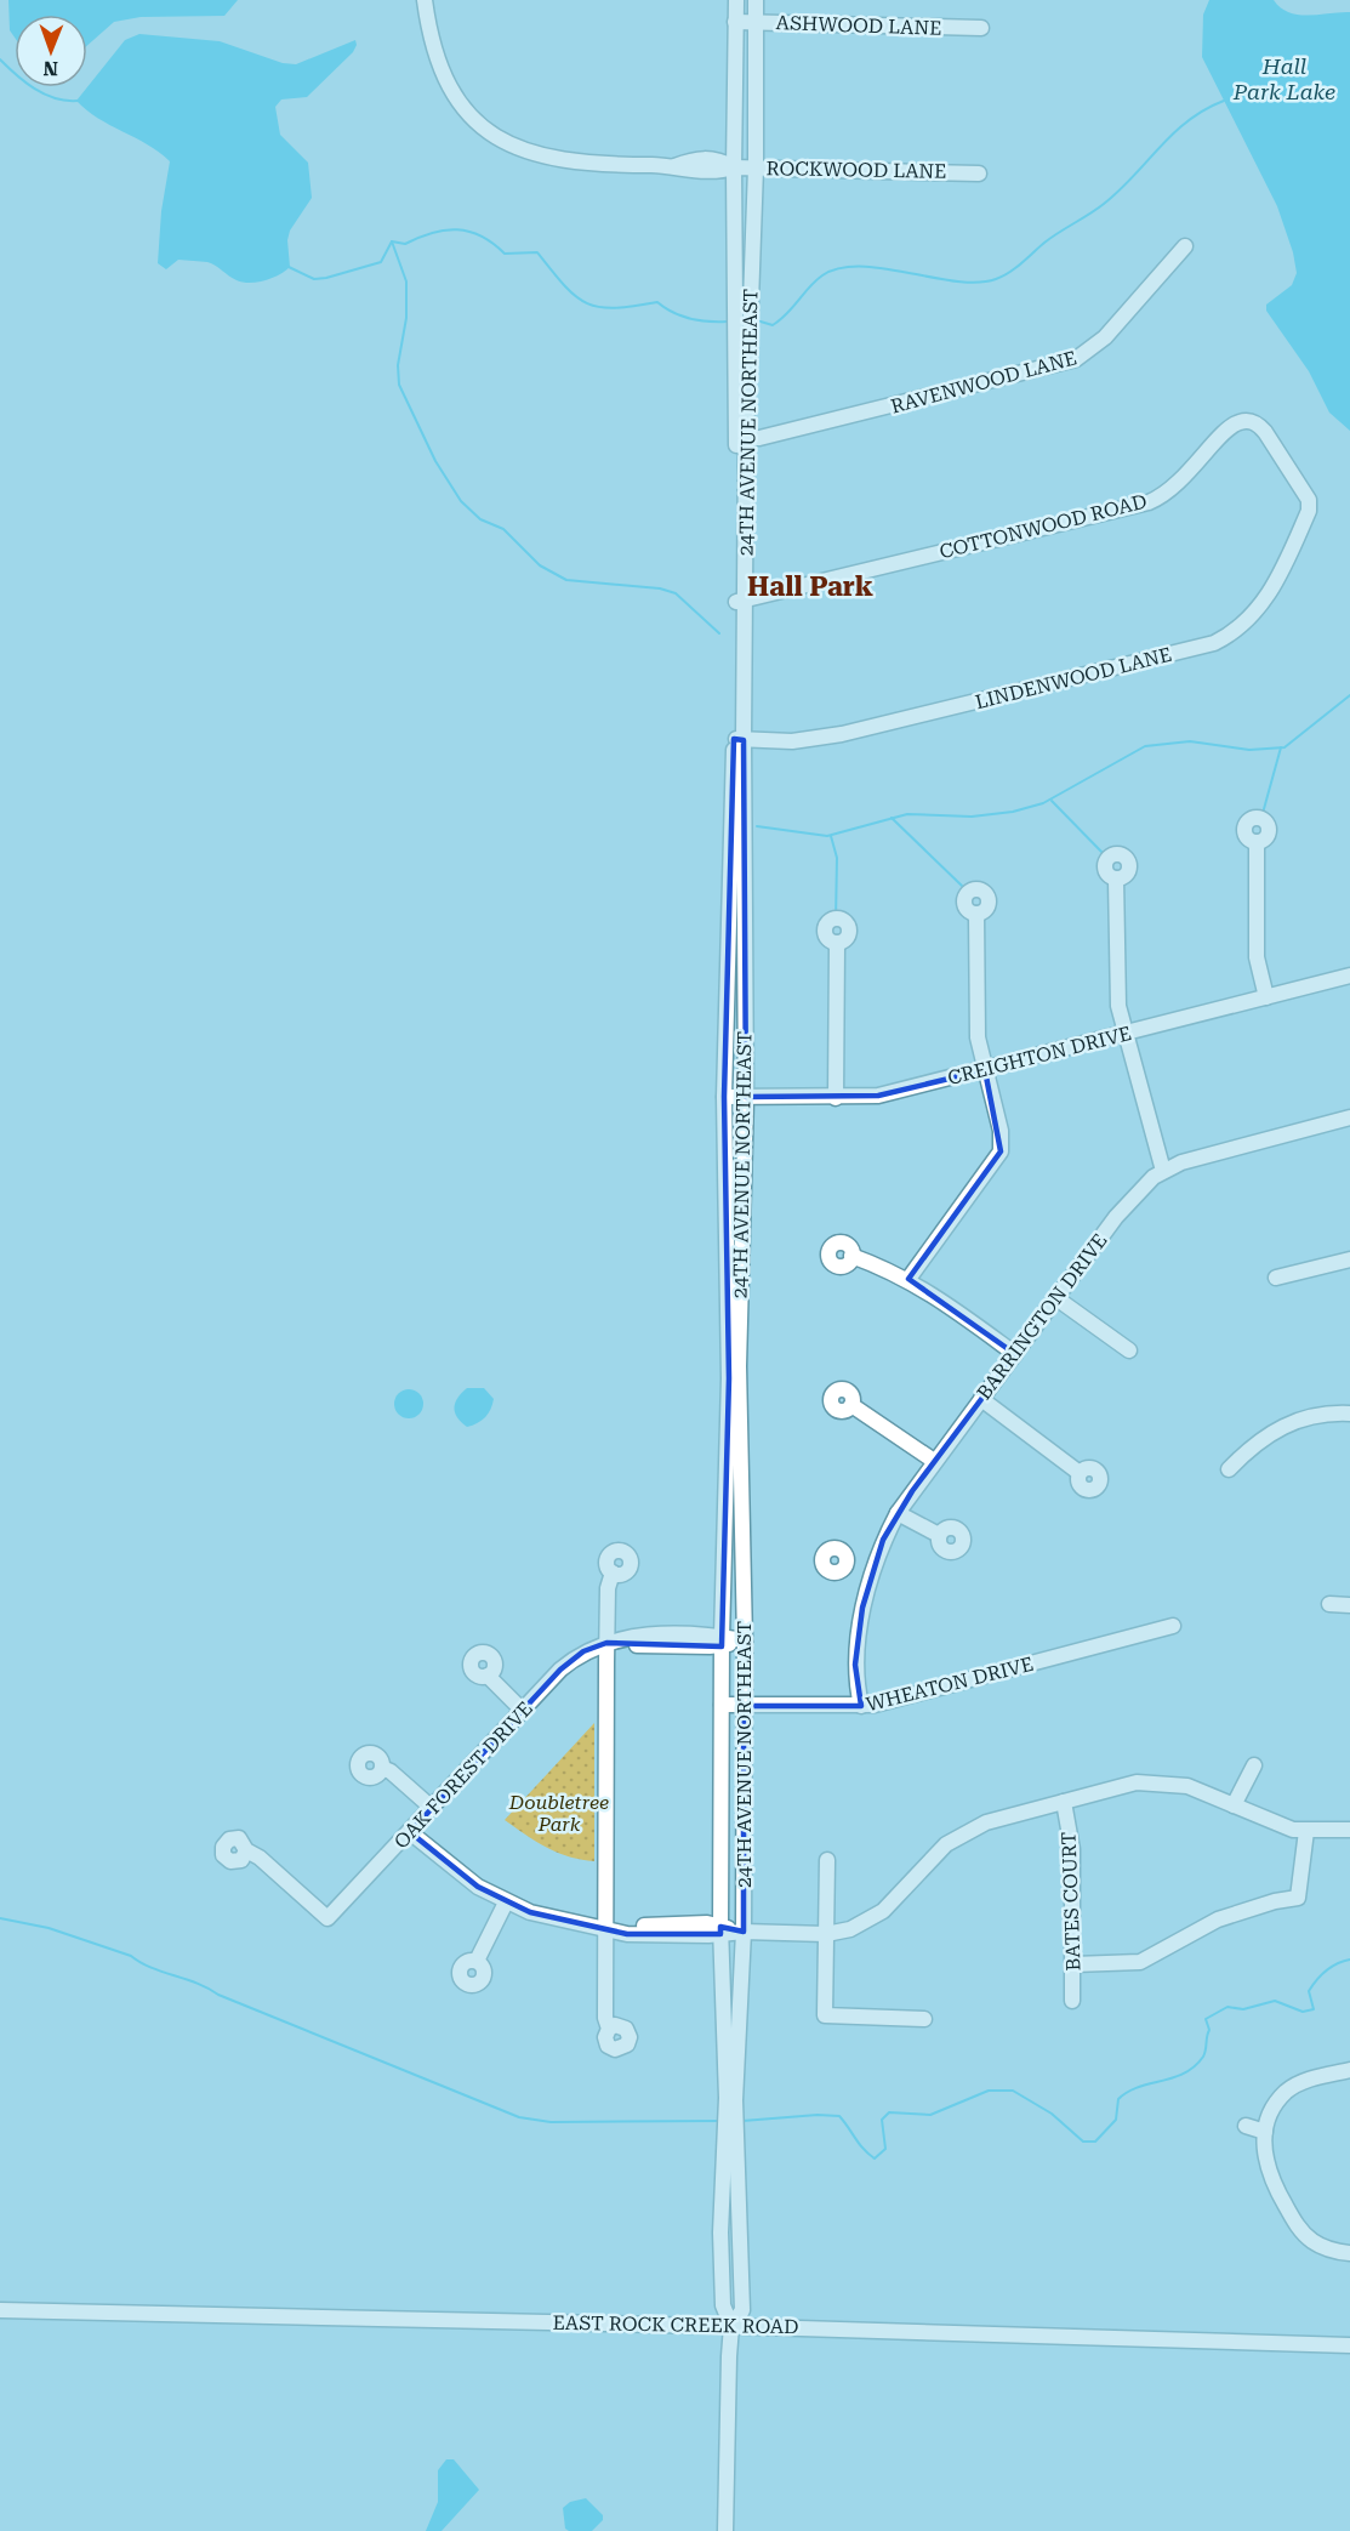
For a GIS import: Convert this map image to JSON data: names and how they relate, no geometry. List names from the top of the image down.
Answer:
{
  "streets": {
    "street": [
      "ASHWOOD LANE",
      "ROCKWOOD LANE",
      "RAVENWOOD LANE",
      "24TH AVENUE NORTHEAST",
      "COTTONWOOD ROAD",
      "LINDENWOOD LANE",
      "CREIGHTON DRIVE",
      "BARRINGTON DRIVE",
      "WHEATON DRIVE",
      "OAK FOREST DRIVE",
      "BATES COURT",
      "EAST ROCK CREEK ROAD"
    ]
  },
  "crossings": [
    ["ASHWOOD LANE", "24TH AVENUE NORTHEAST"],
    ["ROCKWOOD LANE", "24TH AVENUE NORTHEAST"],
    ["RAVENWOOD LANE", "24TH AVENUE NORTHEAST"],
    ["24TH AVENUE NORTHEAST", "COTTONWOOD ROAD"],
    ["24TH AVENUE NORTHEAST", "LINDENWOOD LANE"],
    ["24TH AVENUE NORTHEAST", "CREIGHTON DRIVE"],
    ["24TH AVENUE NORTHEAST", "WHEATON DRIVE"],
    ["24TH AVENUE NORTHEAST", "OAK FOREST DRIVE"],
    ["24TH AVENUE NORTHEAST", "EAST ROCK CREEK ROAD"],
    ["COTTONWOOD ROAD", "LINDENWOOD LANE"],
    ["BARRINGTON DRIVE", "WHEATON DRIVE"]
  ],
  "districts": ["Hall Park"],
  "water": ["Hall Park Lake"],
  "parks": ["Doubletree Park"],
  "north": "bottom"
}
